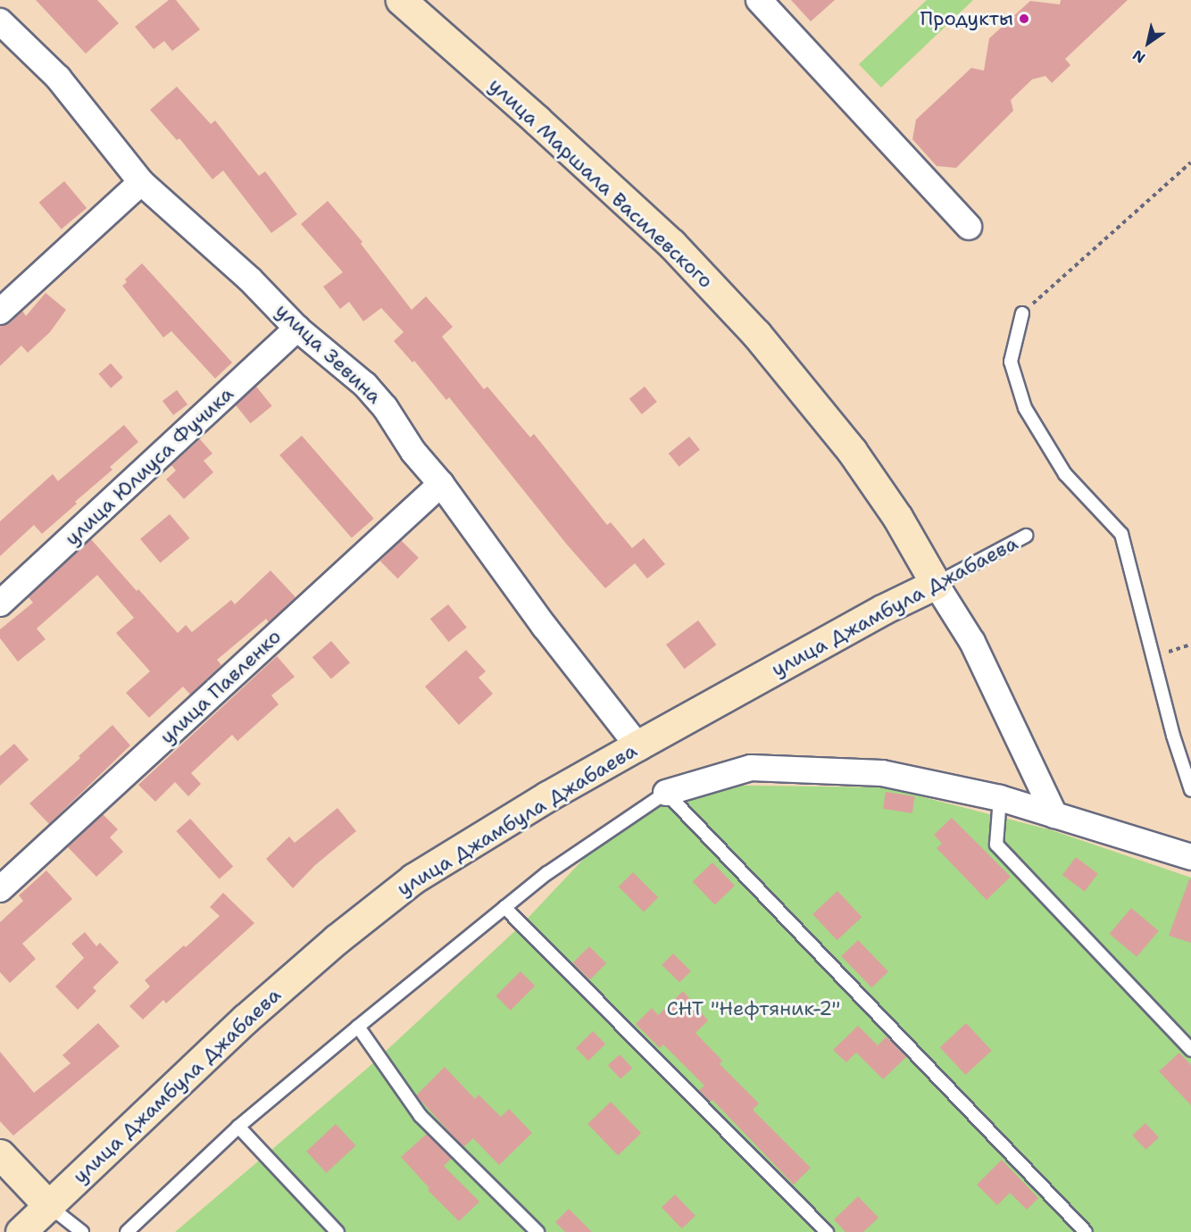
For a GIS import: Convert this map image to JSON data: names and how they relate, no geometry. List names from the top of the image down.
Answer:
{
  "streets": {
    "main road": ["улица Маршала Василевского", "улица Джамбула Джабаева"],
    "street": ["улица Зевина", "улица Юлиуса Фучика", "улица Павленко"]
  },
  "crossings": [
    ["улица Маршала Василевского", "улица Джамбула Джабаева"],
    ["улица Зевина", "улица Юлиуса Фучика"],
    ["улица Зевина", "улица Джамбула Джабаева"],
    ["улица Зевина", "улица Павленко"]
  ],
  "parks": ["СНТ \"Нефтяник-2\""],
  "places": ["Продукты"],
  "north": "bottom left"
}
